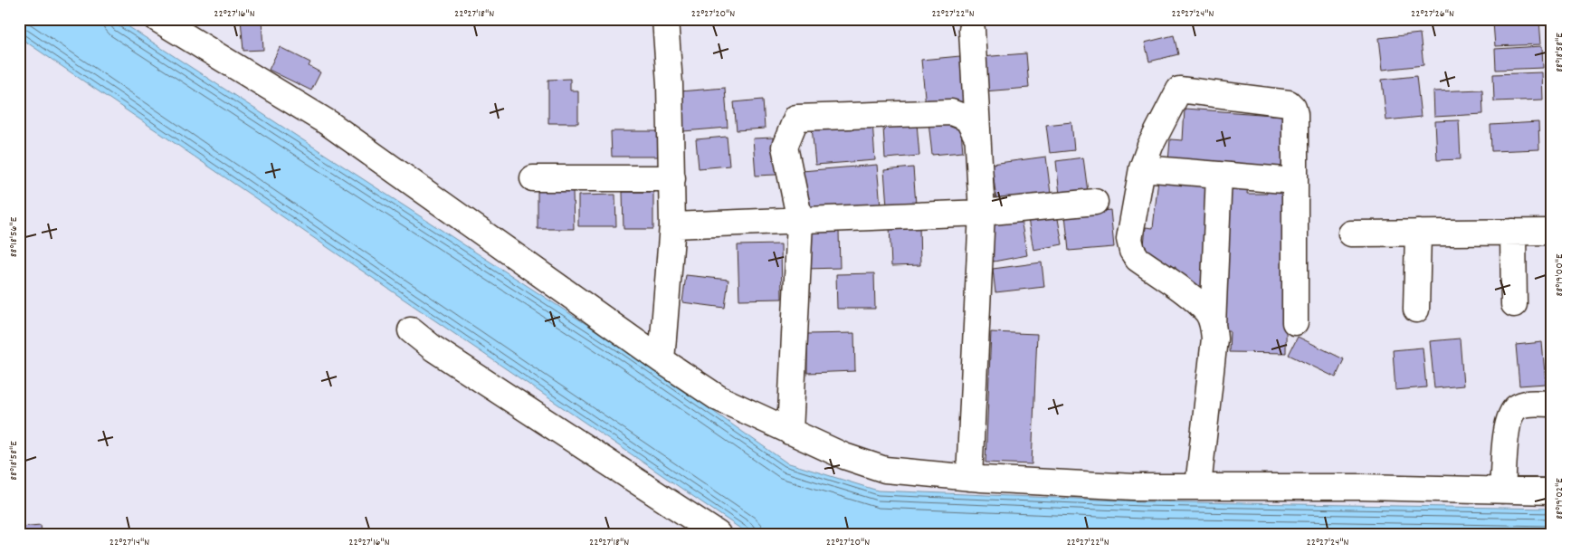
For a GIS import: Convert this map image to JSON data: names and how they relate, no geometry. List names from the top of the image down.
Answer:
{
  "coordinates": [
    "22°27'16\"N",
    "22°27'18\"N",
    "22°27'20\"N",
    "22°27'22\"N",
    "22°27'24\"N",
    "22°27'26\"N",
    "88°18'58\"E",
    "88°18'56\"E",
    "88°19'00\"E",
    "88°19'02\"E",
    "22°27'14\"N"
  ]
}
